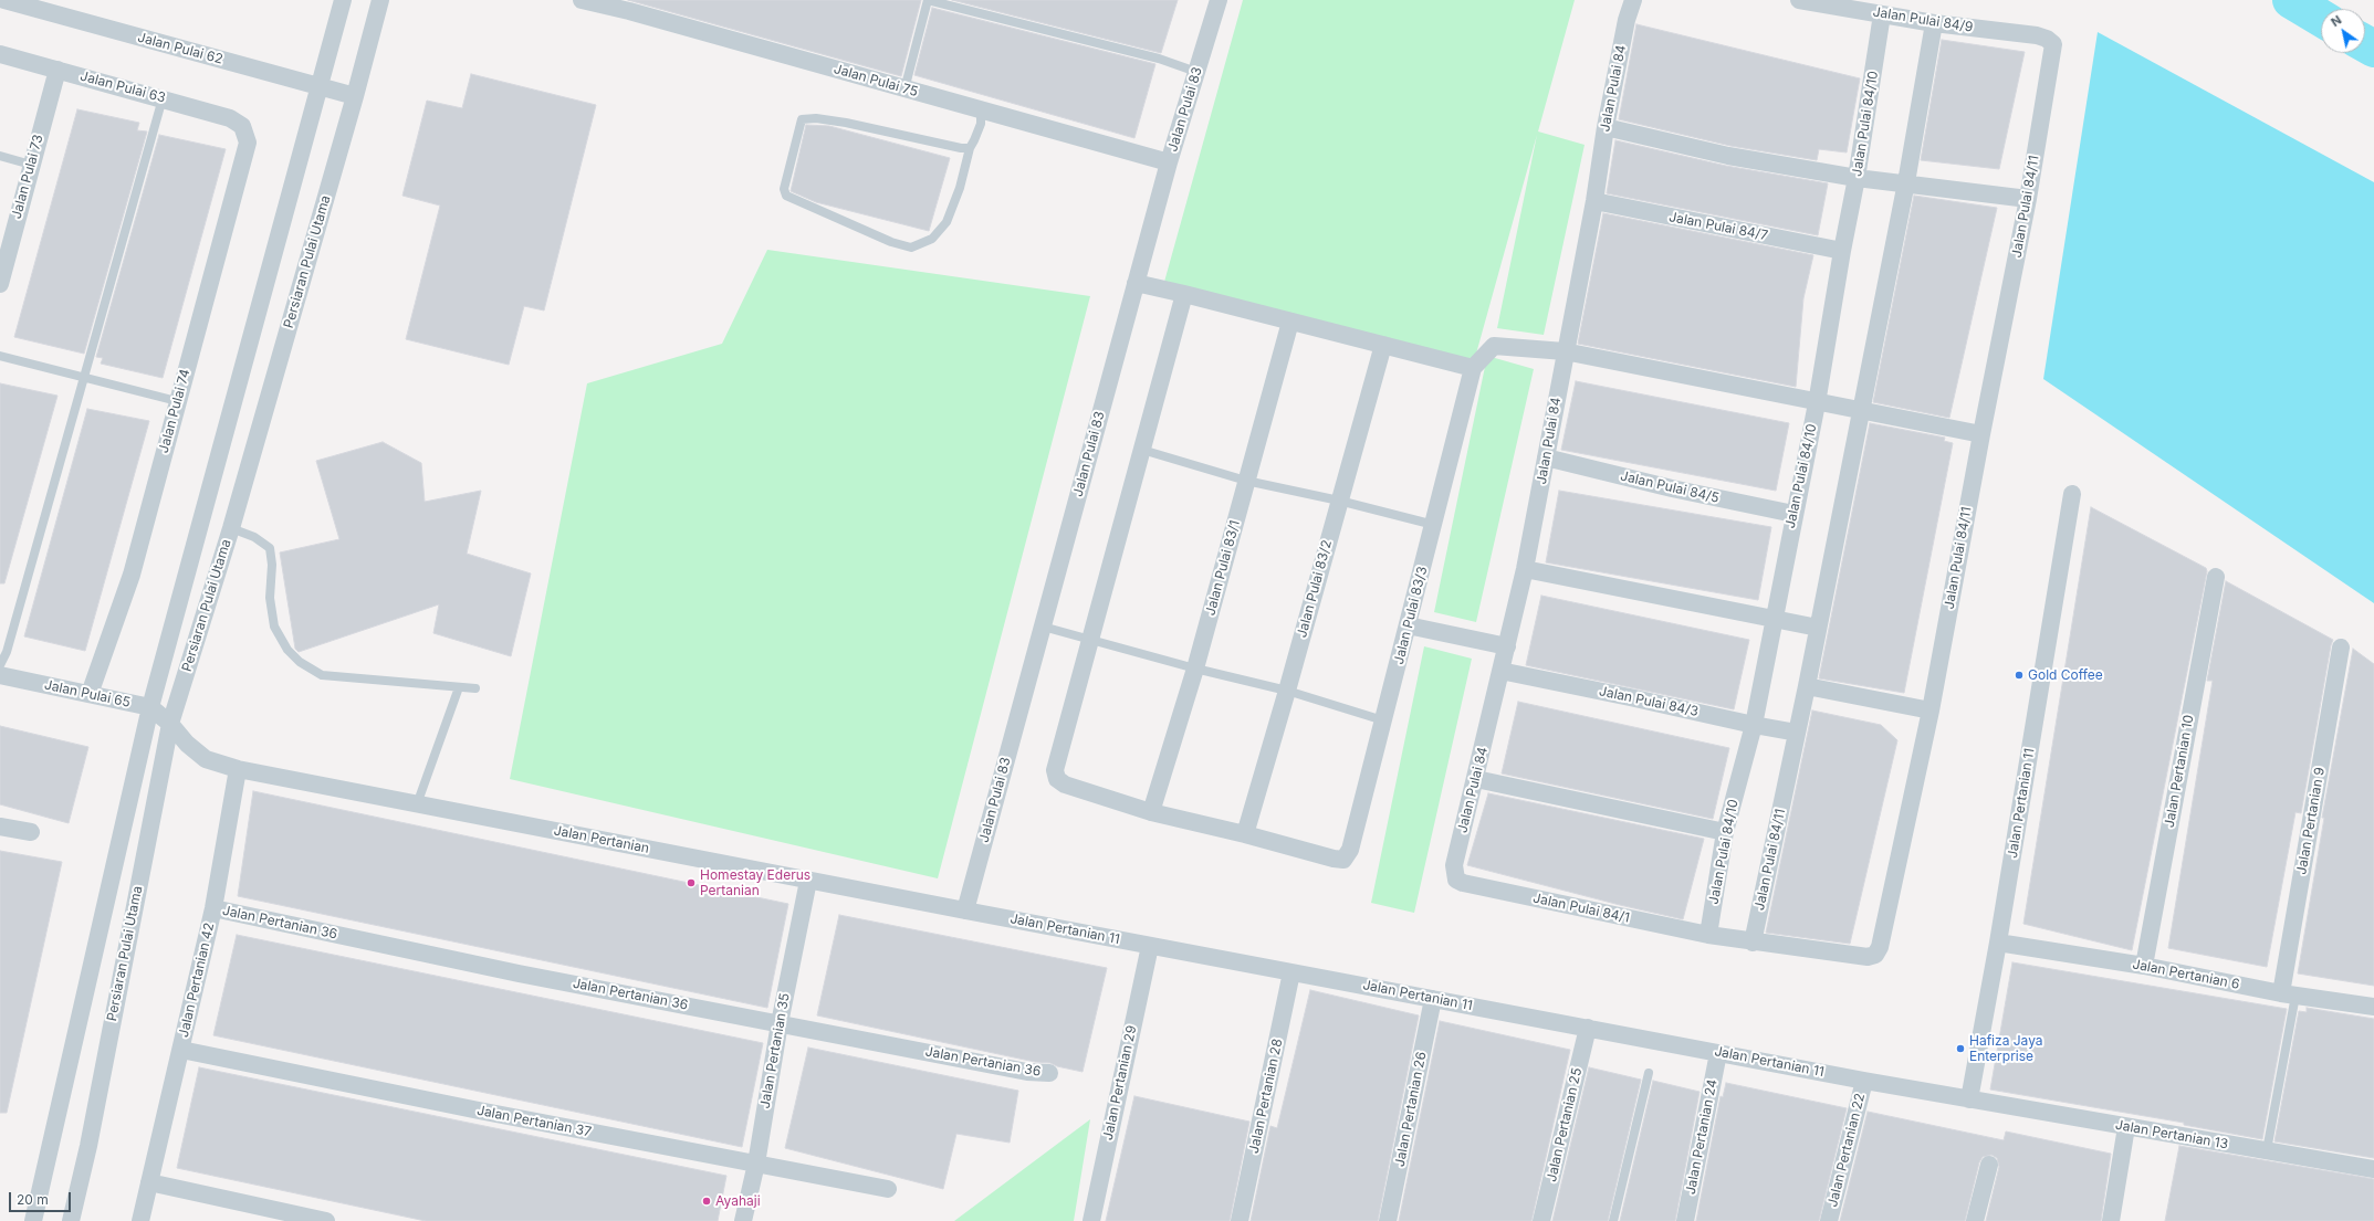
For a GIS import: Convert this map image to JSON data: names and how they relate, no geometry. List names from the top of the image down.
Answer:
{
  "streets": {
    "street": [
      "Jalan Pulai 84/9",
      "Jalan Pulai 62",
      "Jalan Pulai 75",
      "Jalan Pulai 63",
      "Jalan Pulai 84",
      "Jalan Pulai 83",
      "Jalan Pulai 84/10",
      "Jalan Pulai 73",
      "Jalan Pulai 84/11",
      "Jalan Pulai 84/7",
      "Persiaran Pulai Utama",
      "Jalan Pulai 74",
      "Jalan Pulai 84/5",
      "Jalan Pulai 83/1",
      "Jalan Pulai 83/2",
      "Jalan Pulai 83/3",
      "Jalan Pulai 65",
      "Jalan Pulai 84/3",
      "Jalan Pertanian 10",
      "Jalan Pertanian 11",
      "Jalan Pertanian 9",
      "Jalan Pertanian",
      "Jalan Pulai 84/1",
      "Jalan Pertanian 36",
      "Jalan Pertanian 6",
      "Jalan Pertanian 42",
      "Jalan Pertanian 35",
      "Jalan Pertanian 29",
      "Jalan Pertanian 28",
      "Jalan Pertanian 26",
      "Jalan Pertanian 37",
      "Jalan Pertanian 25",
      "Jalan Pertanian 13",
      "Jalan Pertanian 24",
      "Jalan Pertanian 22"
    ]
  },
  "crossings": [
    ["Jalan Pulai 84/9", "Jalan Pulai 84/10"],
    ["Jalan Pulai 84/9", "Jalan Pulai 84/11"],
    ["Jalan Pulai 62", "Persiaran Pulai Utama"],
    ["Jalan Pulai 75", "Jalan Pulai 83"],
    ["Jalan Pulai 63", "Jalan Pulai 73"],
    ["Jalan Pulai 63", "Jalan Pulai 74"],
    ["Jalan Pulai 84", "Jalan Pulai 84/7"],
    ["Jalan Pulai 84", "Jalan Pulai 84/5"],
    ["Jalan Pulai 84", "Jalan Pulai 84/3"],
    ["Jalan Pulai 84", "Jalan Pulai 84/1"],
    ["Jalan Pulai 83", "Jalan Pertanian 11"],
    ["Jalan Pulai 83", "Jalan Pertanian"],
    ["Jalan Pulai 84/10", "Jalan Pulai 84/11"],
    ["Jalan Pulai 84/10", "Jalan Pulai 84/7"],
    ["Jalan Pulai 84/10", "Jalan Pulai 84/5"],
    ["Jalan Pulai 84/10", "Jalan Pulai 84/3"],
    ["Jalan Pulai 84/10", "Jalan Pulai 84/1"],
    ["Jalan Pulai 84/11", "Jalan Pulai 84/3"],
    ["Jalan Pulai 84/11", "Jalan Pulai 84/1"],
    ["Persiaran Pulai Utama", "Jalan Pulai 65"],
    ["Jalan Pulai 74", "Jalan Pulai 65"],
    ["Jalan Pulai 83/2", "Jalan Pulai 83/3"],
    ["Jalan Pertanian 10", "Jalan Pertanian 6"],
    ["Jalan Pertanian 11", "Jalan Pertanian"],
    ["Jalan Pertanian 11", "Jalan Pertanian 6"],
    ["Jalan Pertanian 11", "Jalan Pertanian 29"],
    ["Jalan Pertanian 11", "Jalan Pertanian 28"],
    ["Jalan Pertanian 11", "Jalan Pertanian 26"],
    ["Jalan Pertanian 11", "Jalan Pertanian 25"],
    ["Jalan Pertanian 11", "Jalan Pertanian 13"],
    ["Jalan Pertanian 11", "Jalan Pertanian 24"],
    ["Jalan Pertanian 11", "Jalan Pertanian 22"],
    ["Jalan Pertanian 9", "Jalan Pertanian 6"],
    ["Jalan Pertanian", "Jalan Pertanian 42"],
    ["Jalan Pertanian", "Jalan Pertanian 35"],
    ["Jalan Pertanian 36", "Jalan Pertanian 42"],
    ["Jalan Pertanian 36", "Jalan Pertanian 35"],
    ["Jalan Pertanian 42", "Jalan Pertanian 37"],
    ["Jalan Pertanian 35", "Jalan Pertanian 37"]
  ],
  "places": [
    "Gold Coffee",
    "Homestay Ederus Pertanian",
    "Hafiza Jaya Enterprise",
    "Ayahaji"
  ],
  "scale_bar": "20 m",
  "north": "top left"
}
